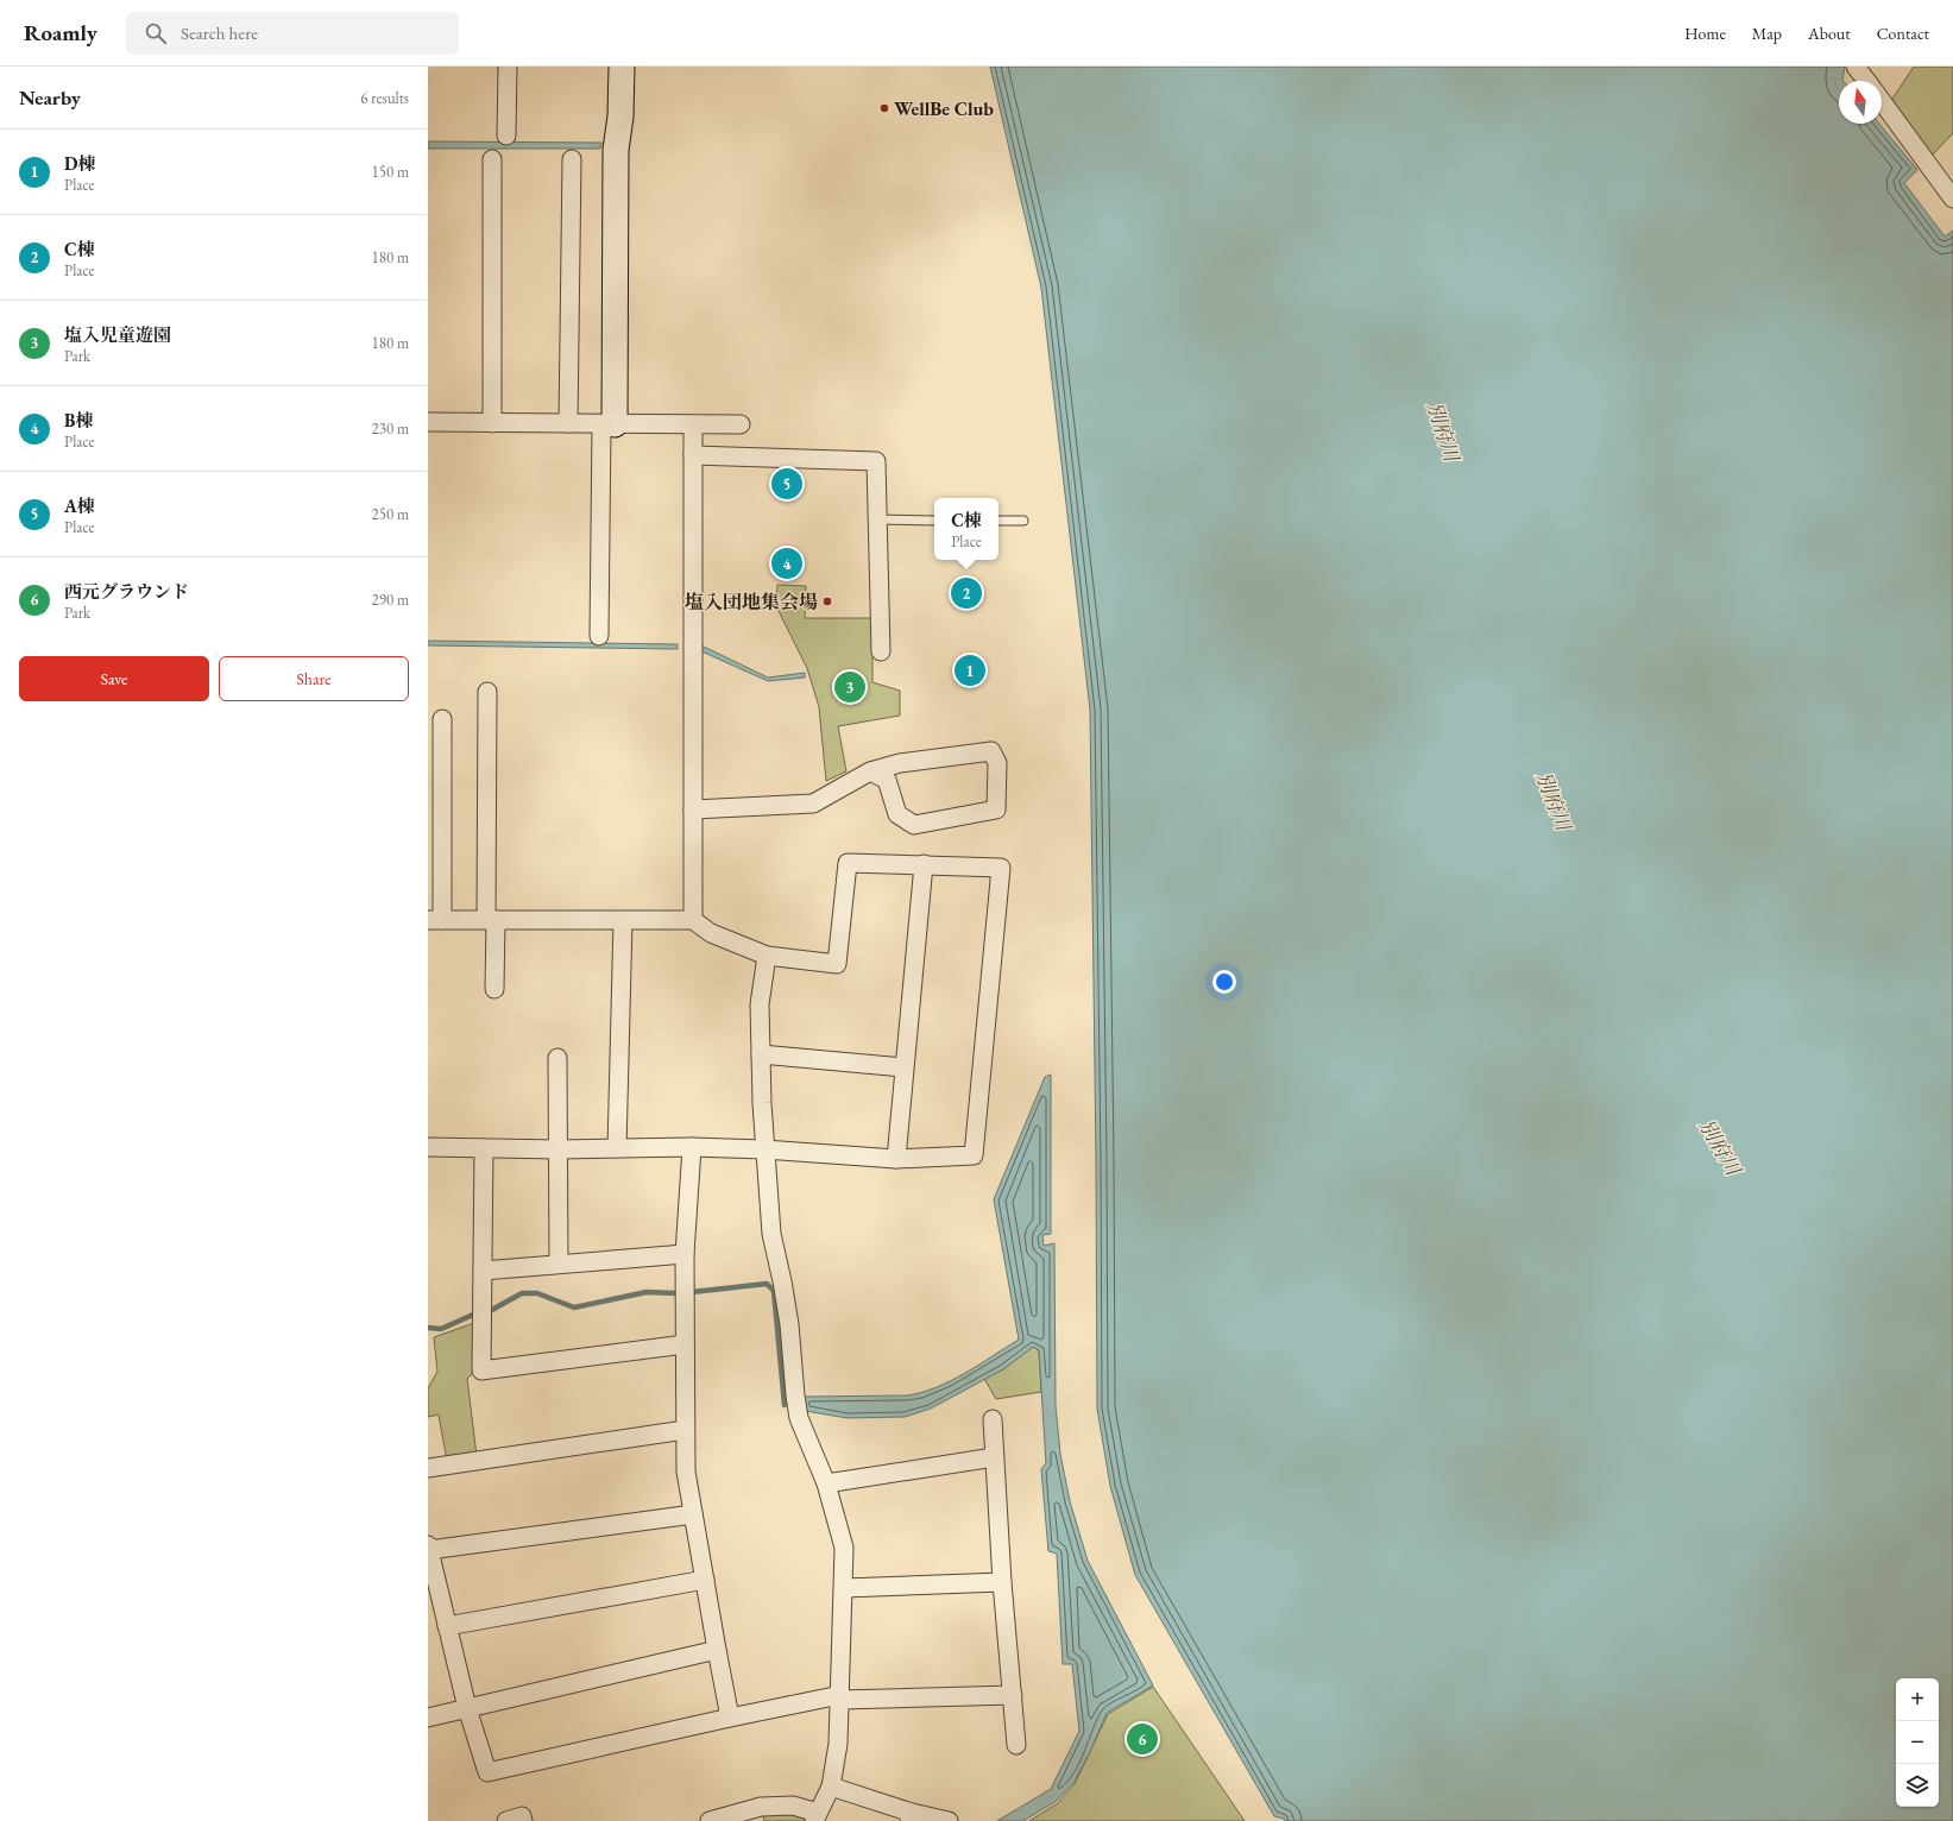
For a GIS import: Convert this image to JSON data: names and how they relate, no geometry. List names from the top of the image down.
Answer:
{
  "water": ["別府川"],
  "places": ["WellBe Club", "塩入団地集会場"],
  "north": "top",
  "page": {
    "header": "Roamly",
    "search": "Search here",
    "nav": [
      "Home",
      "Map",
      "About",
      "Contact"
    ],
    "heading": ["Nearby", "6 results"],
    "list": [
      {
        "mark": "1",
        "name": "D棟",
        "note": "Place",
        "value": "150 m"
      },
      {
        "mark": "2",
        "name": "C棟",
        "note": "Place",
        "value": "180 m"
      },
      {
        "mark": "3",
        "name": "塩入児童遊園",
        "note": "Park",
        "value": "180 m"
      },
      {
        "mark": "4",
        "name": "B棟",
        "note": "Place",
        "value": "230 m"
      },
      {
        "mark": "5",
        "name": "A棟",
        "note": "Place",
        "value": "250 m"
      },
      {
        "mark": "6",
        "name": "西元グラウンド",
        "note": "Park",
        "value": "290 m"
      }
    ],
    "pins": [
      "5",
      "4",
      "2",
      "1",
      "3",
      "6"
    ],
    "popup": ["C棟", "Place"],
    "buttons": ["Save", "Share"],
    "map_buttons": ["+", "−"]
  }
}
